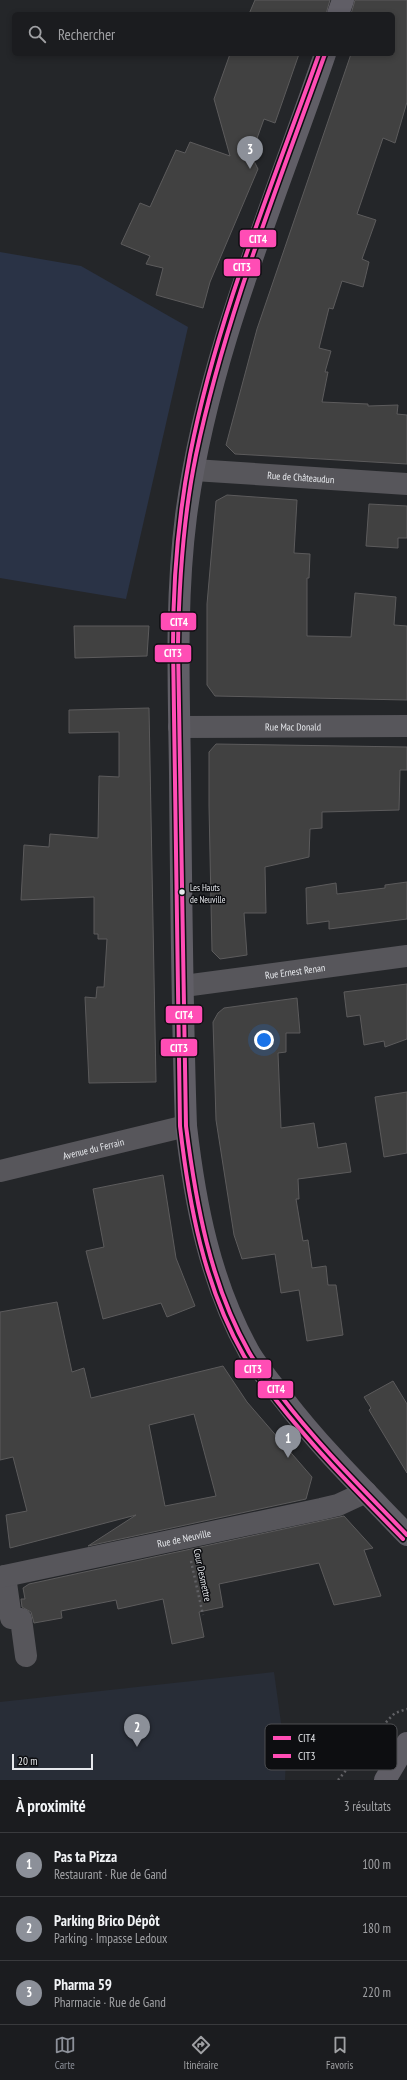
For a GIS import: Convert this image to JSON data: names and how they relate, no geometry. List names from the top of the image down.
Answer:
{
  "streets": {
    "street": [
      "Rue de Châteaudun",
      "Rue Mac Donald",
      "Rue Ernest Renan",
      "Avenue du Ferrain",
      "Rue de Neuville"
    ],
    "path": ["Cour Desmettre"]
  },
  "crossings": [
    ["Rue de Neuville", "Cour Desmettre"]
  ],
  "places": ["Les Hauts de Neuville"],
  "lines": ["transit line CIT4", "transit line CIT3"],
  "legend": ["CIT4", "CIT3"],
  "scale_bar": "20 m",
  "page": {
    "search": "Rechercher",
    "pins": ["3", "1", "2"],
    "scale": "20 m",
    "heading": ["À proximité", "3 résultats"],
    "list": [
      {
        "mark": "1",
        "name": "Pas ta Pizza",
        "note": "Restaurant · Rue de Gand",
        "value": "100 m"
      },
      {
        "mark": "2",
        "name": "Parking Brico Dépôt",
        "note": "Parking · Impasse Ledoux",
        "value": "180 m"
      },
      {
        "mark": "3",
        "name": "Pharma 59",
        "note": "Pharmacie · Rue de Gand",
        "value": "220 m"
      }
    ],
    "nav": ["Carte", "Itinéraire", "Favoris"]
  }
}
